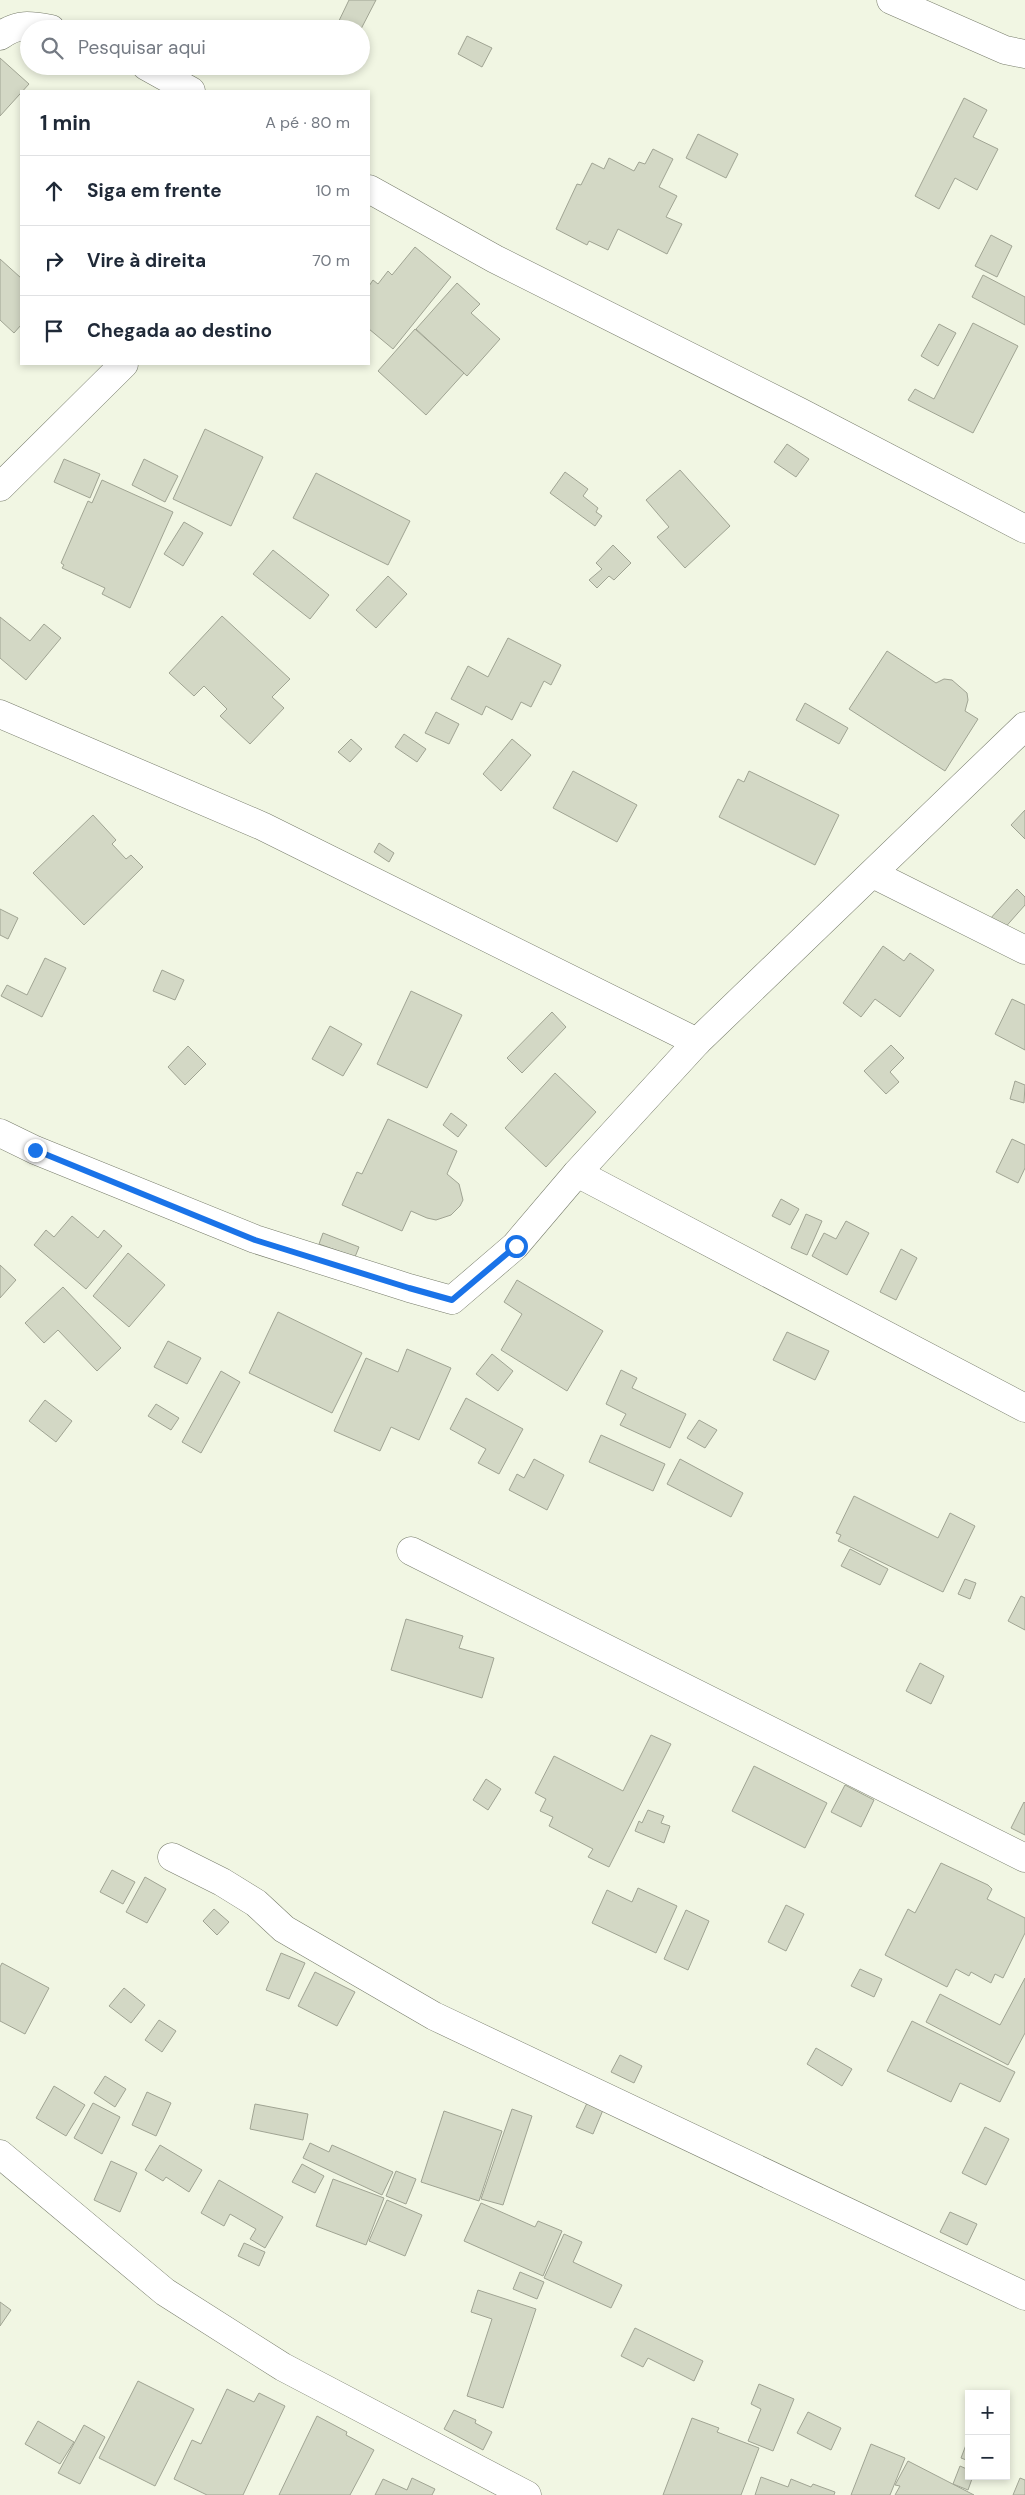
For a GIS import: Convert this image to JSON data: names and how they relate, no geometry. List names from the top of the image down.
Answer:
{
  "page": {
    "search": "Pesquisar aqui",
    "heading": ["1 min", "A pé · 80 m"],
    "list": [
      ["Siga em frente", "10 m"],
      ["Vire à direita", "70 m"],
      "Chegada ao destino"
    ],
    "map_buttons": ["+", "−"]
  }
}
